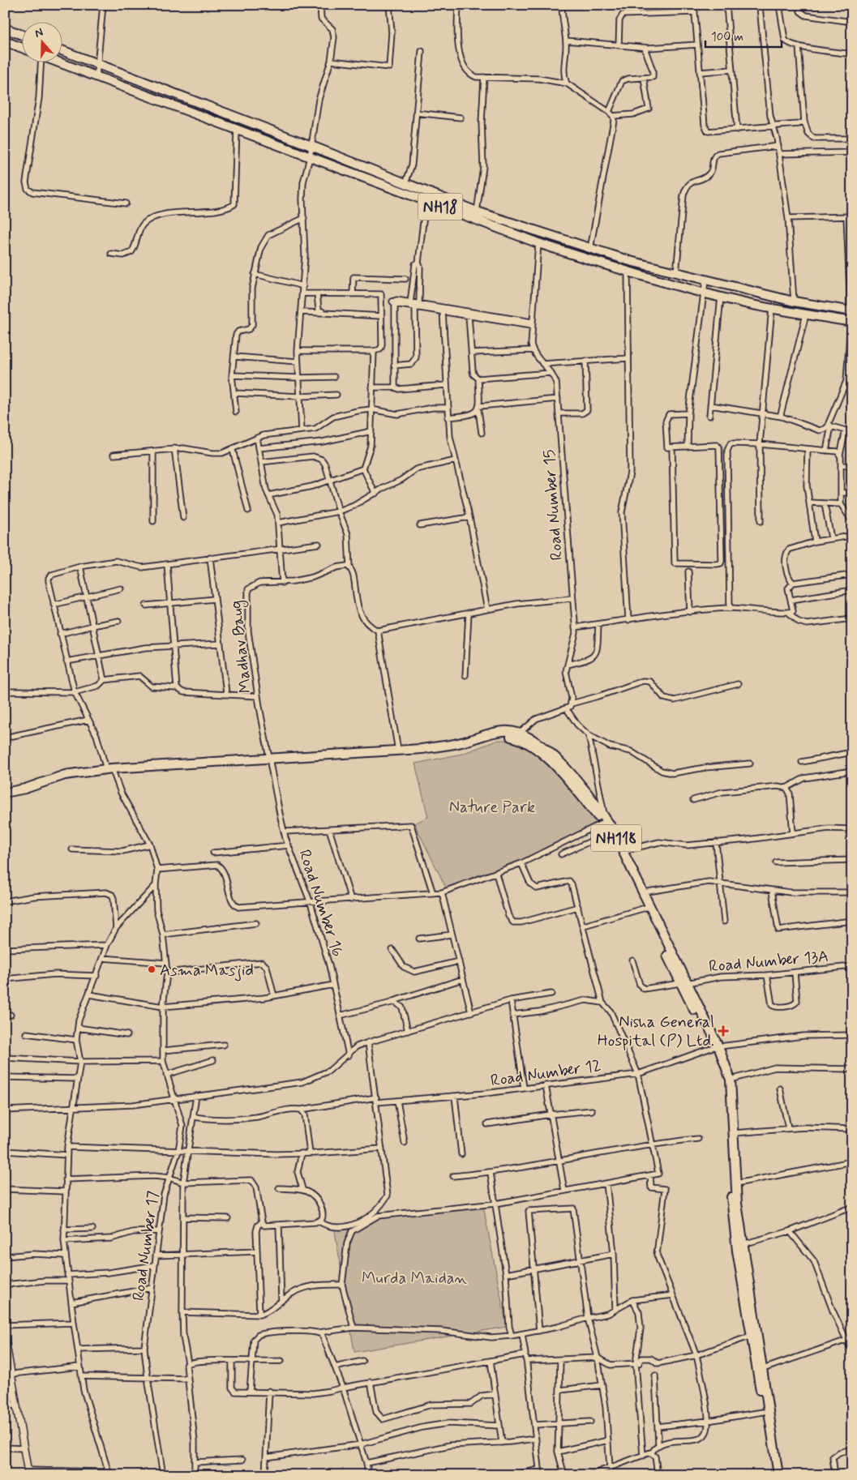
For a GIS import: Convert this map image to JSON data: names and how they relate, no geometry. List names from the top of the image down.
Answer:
{
  "streets": {
    "highway": ["NH18", "NH118"],
    "street": [
      "Road Number 15",
      "Madhav Baug",
      "Road Number 16",
      "Road Number 13A",
      "Road Number 12",
      "Road Number 17"
    ]
  },
  "crossings": [
    ["Madhav Baug", "NH118"],
    ["Madhav Baug", "Road Number 16"],
    ["NH118", "Road Number 16"],
    ["NH118", "Road Number 13A"],
    ["NH118", "Road Number 12"],
    ["NH118", "Road Number 17"]
  ],
  "parks": ["Nature Park", "Murda Maidan"],
  "places": {
    "other": ["Asma Masjid"],
    "health": ["Nisha General Hospital (P) Ltd."]
  },
  "scale_bar": "100 m",
  "north": "top"
}
